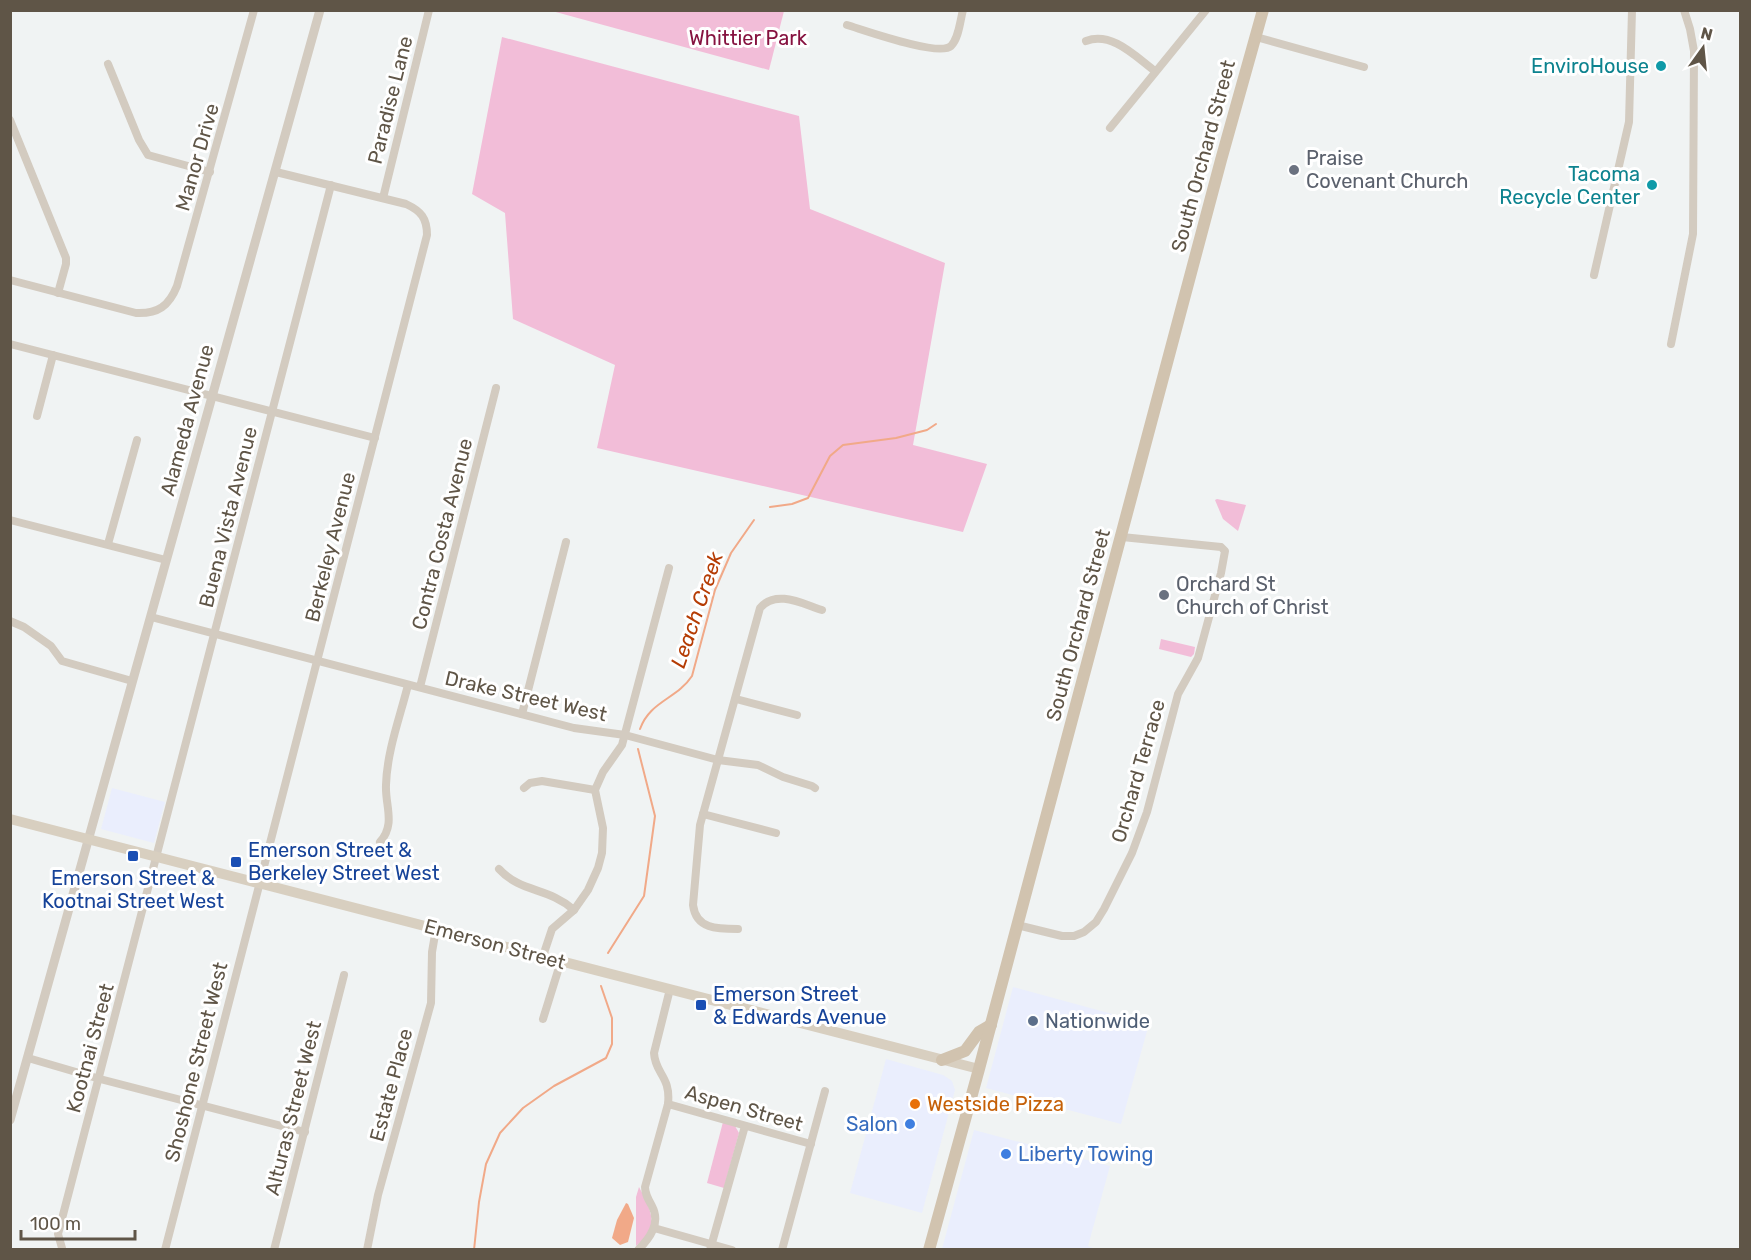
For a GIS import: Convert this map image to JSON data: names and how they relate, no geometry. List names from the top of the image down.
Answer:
{
  "streets": {
    "main road": ["South Orchard Street", "Emerson Street"],
    "street": [
      "Paradise Lane",
      "Manor Drive",
      "Alameda Avenue",
      "Buena Vista Avenue",
      "Contra Costa Avenue",
      "Berkeley Avenue",
      "Drake Street West",
      "Orchard Terrace",
      "Kootnai Street",
      "Shoshone Street West",
      "Estate Place",
      "Alturas Street West",
      "Aspen Street"
    ]
  },
  "crossings": [
    ["Paradise Lane", "Berkeley Avenue"],
    ["South Orchard Street", "Orchard Terrace"],
    ["South Orchard Street", "Emerson Street"],
    ["Alameda Avenue", "Emerson Street"],
    ["Buena Vista Avenue", "Emerson Street"],
    ["Buena Vista Avenue", "Kootnai Street"],
    ["Contra Costa Avenue", "Drake Street West"],
    ["Berkeley Avenue", "Emerson Street"],
    ["Berkeley Avenue", "Shoshone Street West"],
    ["Emerson Street", "Kootnai Street"],
    ["Emerson Street", "Shoshone Street West"],
    ["Emerson Street", "Estate Place"]
  ],
  "water": ["Leach Creek"],
  "parks": ["Whittier Park"],
  "places": {
    "other": [
      "EnviroHouse",
      "Praise Covenant Church",
      "Tacoma Recycle Center",
      "Orchard St Church of Christ",
      "Nationwide",
      "Westside Pizza",
      "Salon",
      "Liberty Towing"
    ],
    "transit": ["Emerson Street & Kootnai Street West", "Emerson Street & Berkeley Street West", "Emerson Street & Edwards Avenue"]
  },
  "scale_bar": "100 m",
  "north": "top"
}
